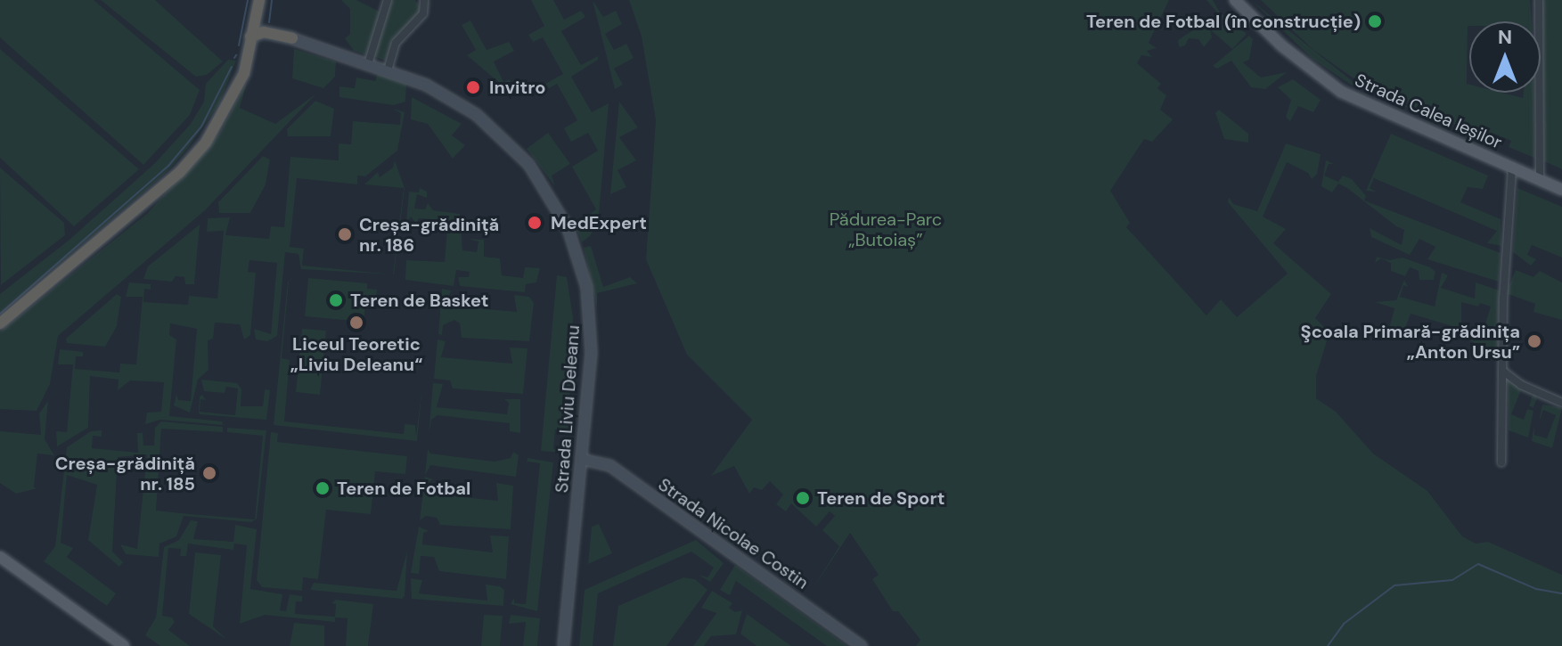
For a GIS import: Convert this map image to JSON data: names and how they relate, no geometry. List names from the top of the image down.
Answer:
{
  "streets": {
    "main road": ["Strada Calea Ieșilor", "Strada Liviu Deleanu", "Strada Nicolae Costin"]
  },
  "crossings": [
    ["Strada Liviu Deleanu", "Strada Nicolae Costin"]
  ],
  "parks": ["Pădurea-Parc „Butoiaș”"],
  "places": [
    "Teren de Fotbal (în construcție)",
    "Invitro",
    "MedExpert",
    "Creșa-grădiniță nr. 186",
    "Teren de Basket",
    "Liceul Teoretic „Liviu Deleanu“",
    "Şcoala Primară-grădinița „Anton Ursu”",
    "Creșa-grădiniță nr. 185",
    "Teren de Fotbal",
    "Teren de Sport"
  ],
  "north": "top"
}
